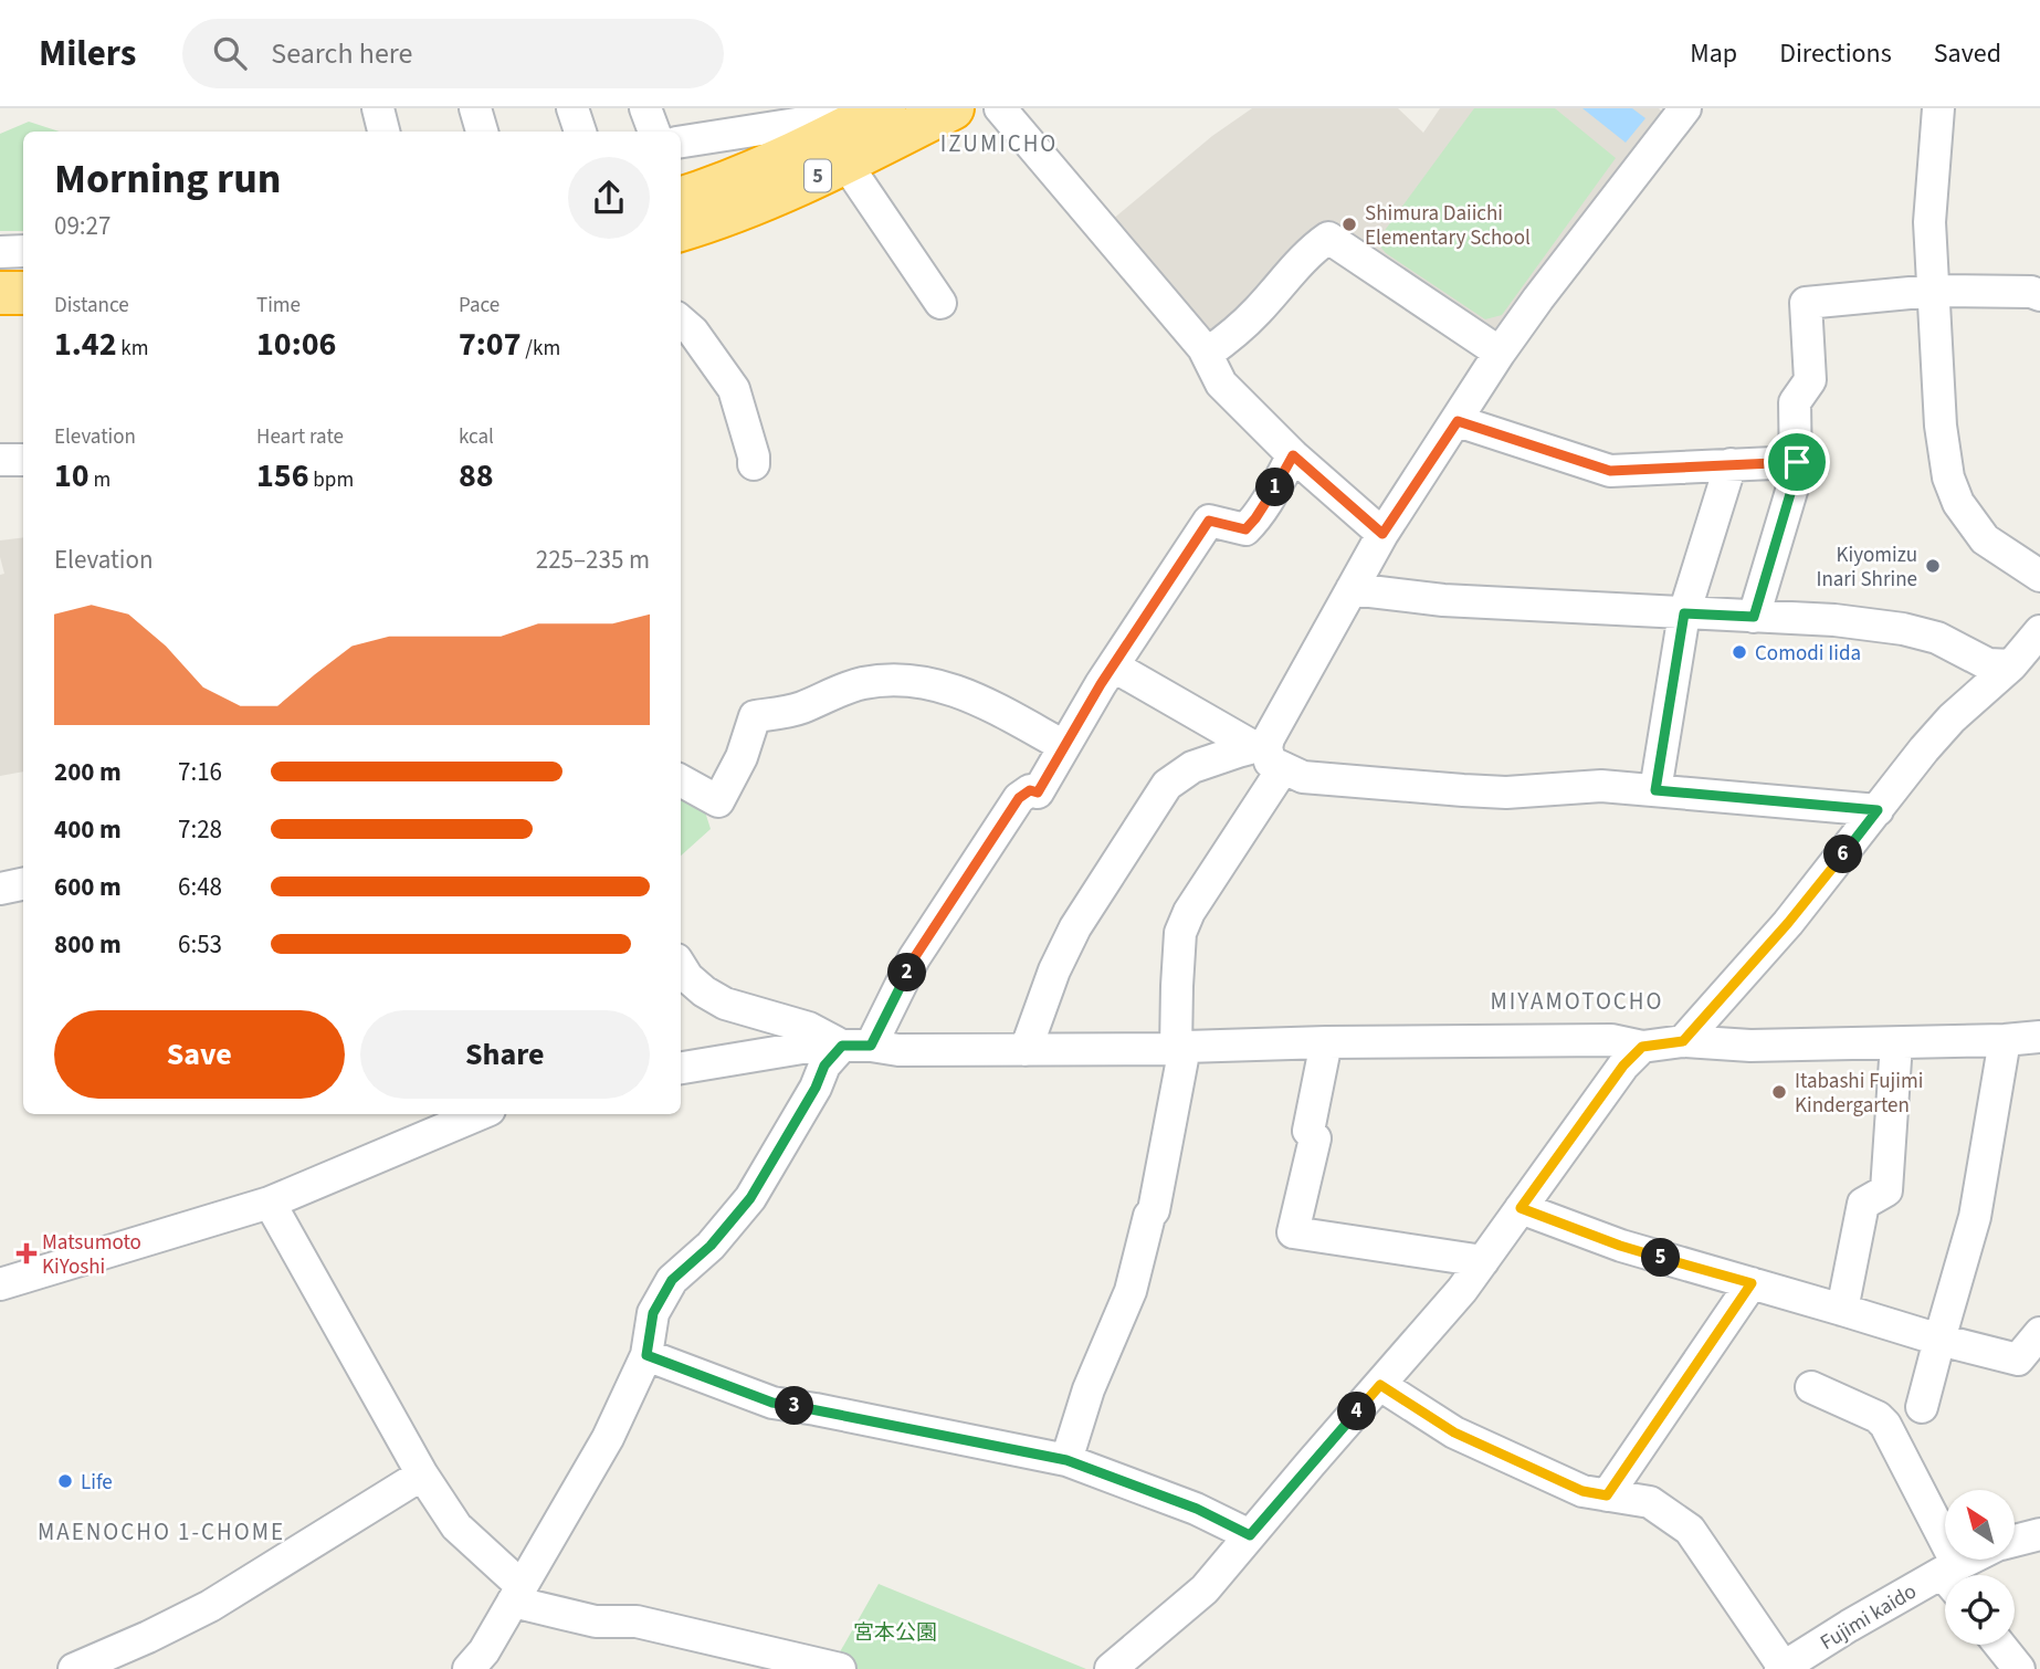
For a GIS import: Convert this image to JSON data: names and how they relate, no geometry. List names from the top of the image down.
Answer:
{
  "streets": {
    "highway": ["5"],
    "street": ["Fujimi kaido"]
  },
  "districts": ["IZUMICHO", "MIYAMOTOCHO", "MAENOCHO 1-CHOME"],
  "parks": ["宮本公園"],
  "places": {
    "other": [
      "Shimura Daiichi Elementary School",
      "Kiyomizu Inari Shrine",
      "Comodi Iida",
      "Itabashi Fujimi Kindergarten",
      "Life"
    ],
    "health": ["Matsumoto KiYoshi"]
  },
  "north": "top left",
  "page": {
    "header": "Milers",
    "search": "Search here",
    "nav": ["Map", "Directions", "Saved"],
    "heading": ["Morning run", "09:27"],
    "stats": [
      ["Distance", "1.42 km"],
      ["Time", "10:06"],
      ["Pace", "7:07 /km"],
      ["Elevation", "10 m"],
      ["Heart rate", "156 bpm"],
      ["kcal", "88"]
    ],
    "pins": [
      "1",
      "6",
      "2",
      "5",
      "3",
      "4"
    ],
    "chart": ["Elevation", "225–235 m"],
    "list": [
      {
        "name": "200 m",
        "note": "7:16"
      },
      {
        "name": "400 m",
        "note": "7:28"
      },
      {
        "name": "600 m",
        "note": "6:48"
      },
      {
        "name": "800 m",
        "note": "6:53"
      }
    ],
    "buttons": ["Save", "Share"]
  }
}
